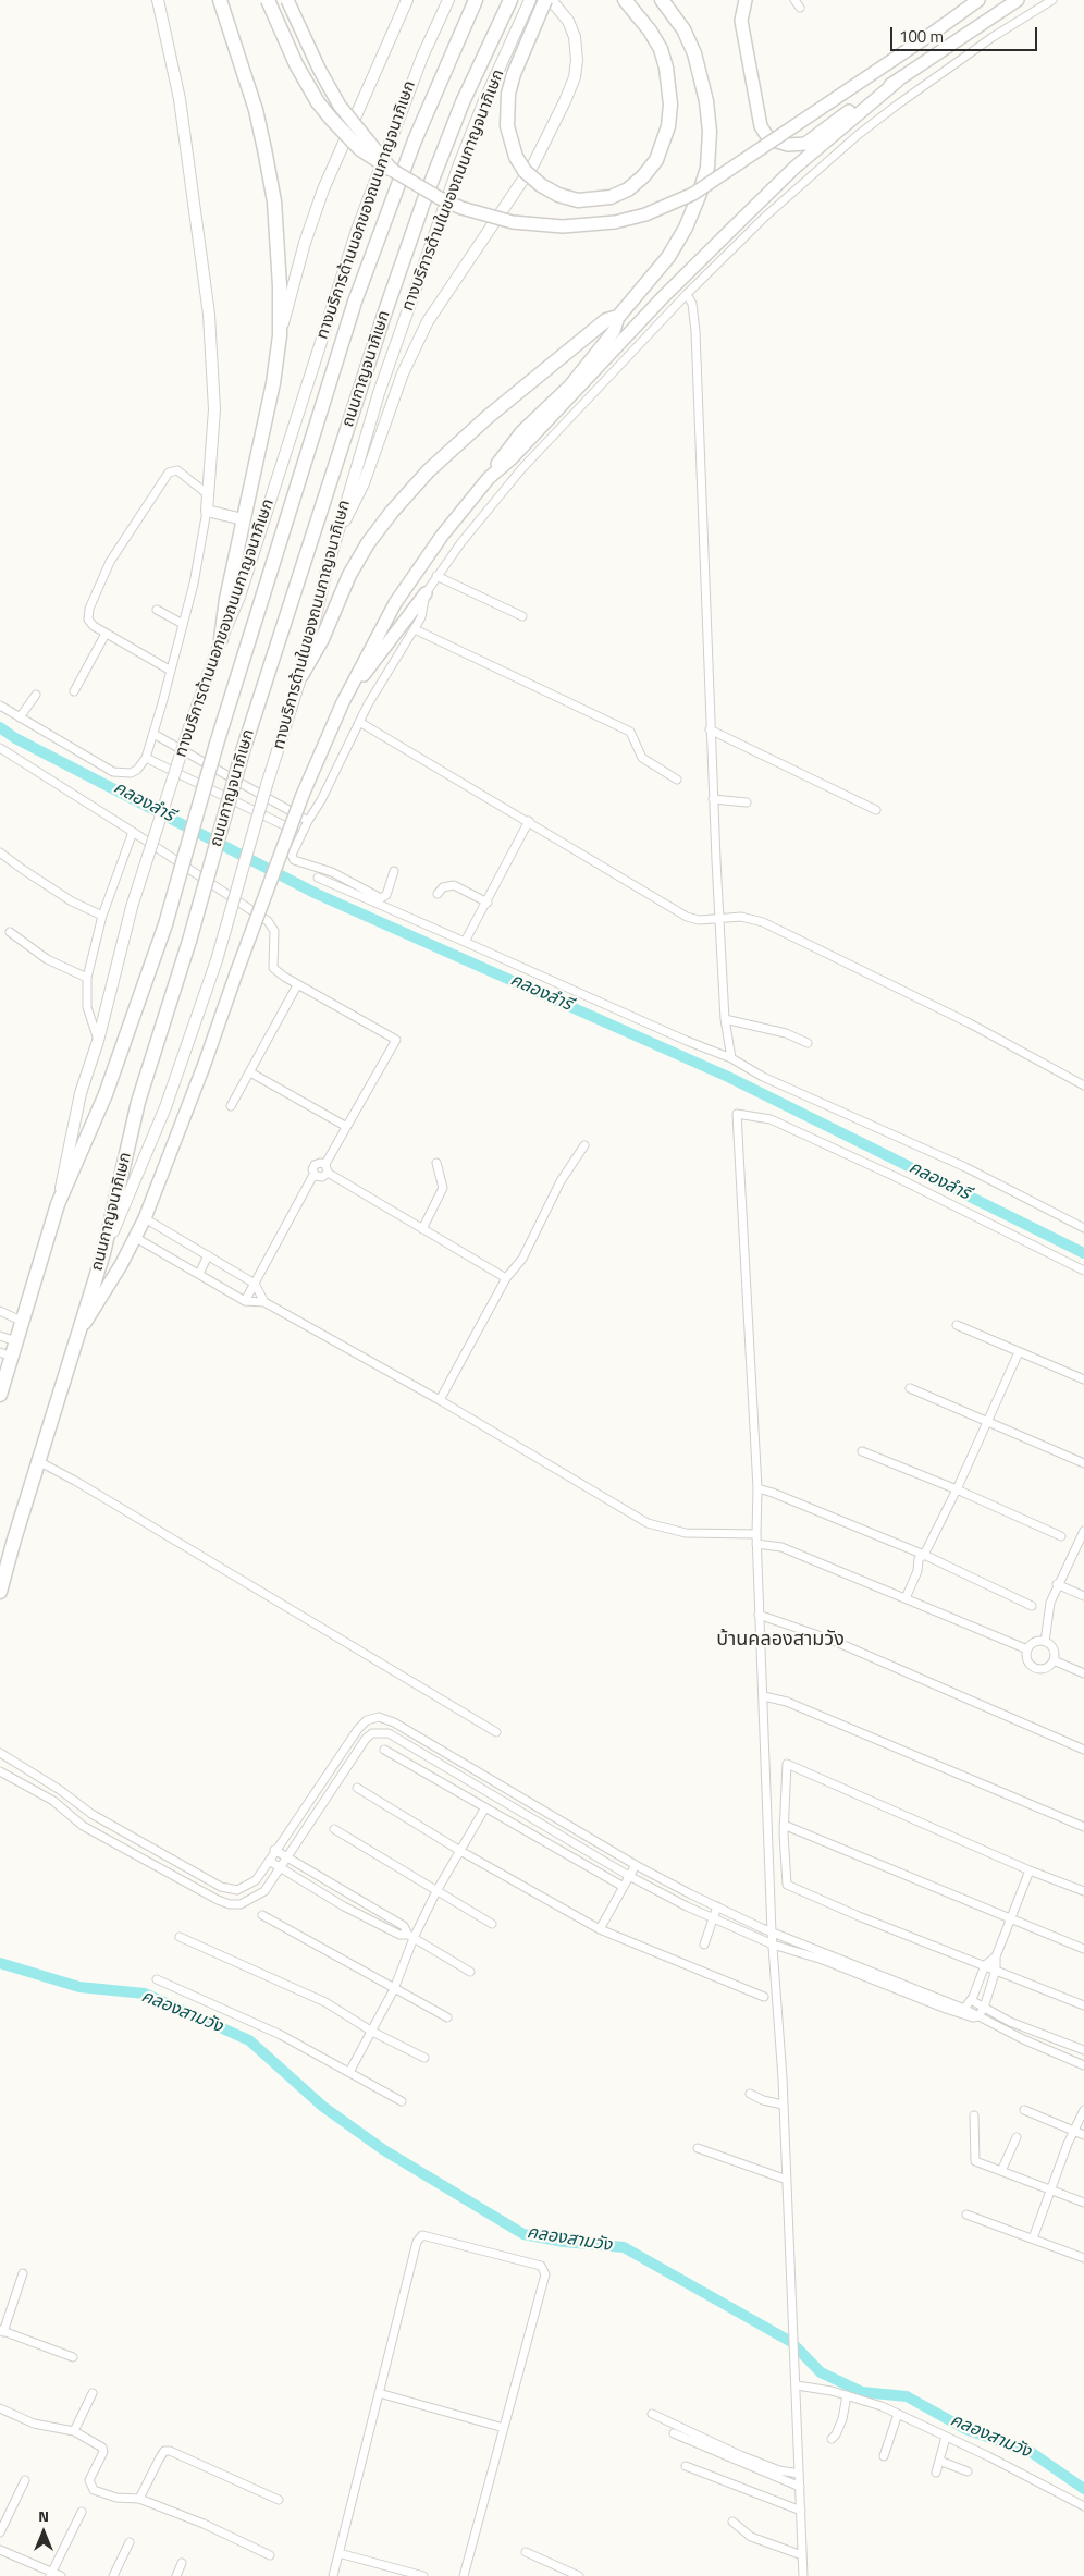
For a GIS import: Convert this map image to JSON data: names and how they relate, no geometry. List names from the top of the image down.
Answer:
{
  "streets": {
    "highway": ["ถนนกาญจนาภิเษก"],
    "main road": ["ทางบริการด้านในของถนนกาญจนาภิเษก", "ทางบริการด้านนอกของถนนกาญจนาภิเษก"]
  },
  "crossings": [
    ["ทางบริการด้านในของถนนกาญจนาภิเษก", "ถนนกาญจนาภิเษก"],
    ["ทางบริการด้านนอกของถนนกาญจนาภิเษก", "ถนนกาญจนาภิเษก"]
  ],
  "districts": ["บ้านคลองสามวัง"],
  "water": ["คลองลำรี", "คลองสามวัง"],
  "scale_bar": "100 m",
  "north": "top"
}
